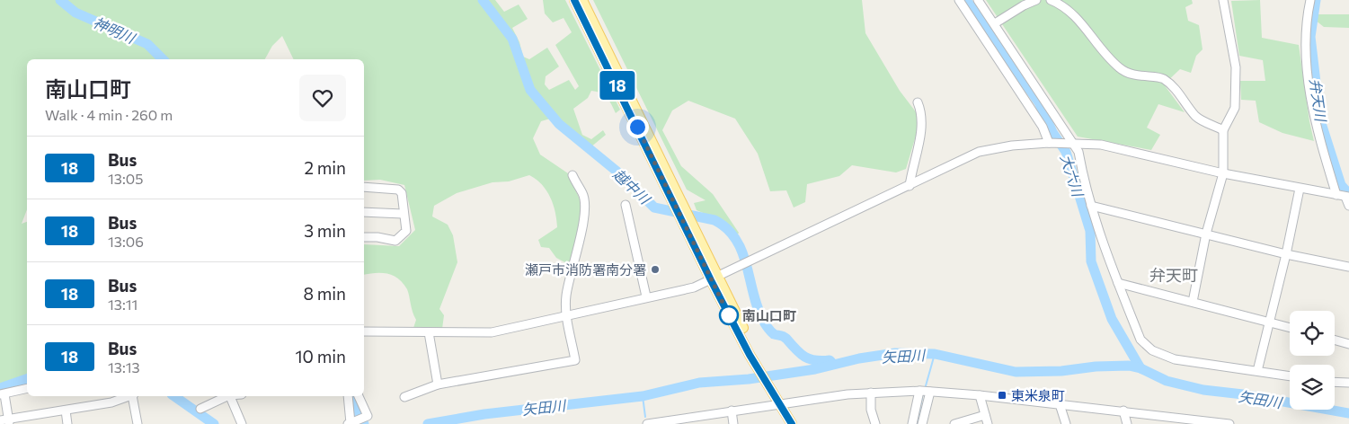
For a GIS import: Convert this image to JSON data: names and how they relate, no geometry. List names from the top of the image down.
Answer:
{
  "districts": ["弁天町"],
  "water": [
    "神明川",
    "弁天川",
    "大六川",
    "越中川",
    "矢田川"
  ],
  "places": {
    "other": ["瀬戸市消防署南分署", "南山口町"],
    "transit": ["東米泉町"]
  },
  "lines": ["bus line 18"],
  "page": {
    "on_map": "18",
    "heading": ["南山口町", "Walk · 4 min · 260 m"],
    "list": [
      {
        "mark": "18",
        "name": "Bus",
        "note": "13:05",
        "value": "2 min"
      },
      {
        "mark": "18",
        "name": "Bus",
        "note": "13:06",
        "value": "3 min"
      },
      {
        "mark": "18",
        "name": "Bus",
        "note": "13:11",
        "value": "8 min"
      },
      {
        "mark": "18",
        "name": "Bus",
        "note": "13:13",
        "value": "10 min"
      }
    ]
  }
}
